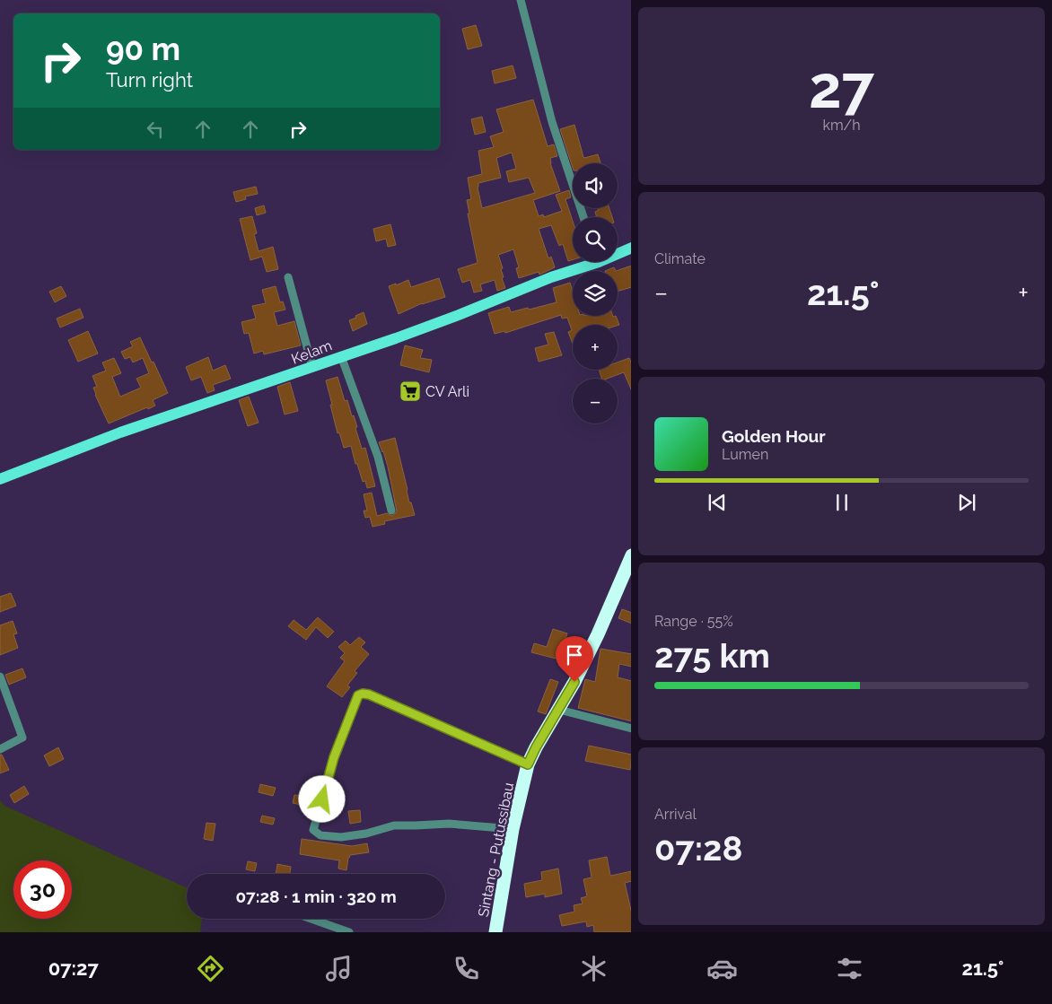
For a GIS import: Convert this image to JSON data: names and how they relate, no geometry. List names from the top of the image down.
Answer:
{
  "streets": {
    "highway": ["Sintang - Putussibau"],
    "main road": ["Kelam"]
  },
  "places": {
    "supermarket": ["CV Arli"]
  },
  "page": {
    "tile": [
      ["27", "km/h"],
      "Climate",
      ["Range · 55%", "275 km"],
      ["Arrival", "07:28"]
    ],
    "turn": ["90 m", "Turn right"],
    "map_buttons": ["+", "−"],
    "heat": ["−", "21.5°", "+"],
    "song": ["Golden Hour", "Lumen"],
    "limit": "30",
    "trip": "07:28 · 1 min · 320 m",
    "tabs": ["07:27", "21.5°"]
  }
}
